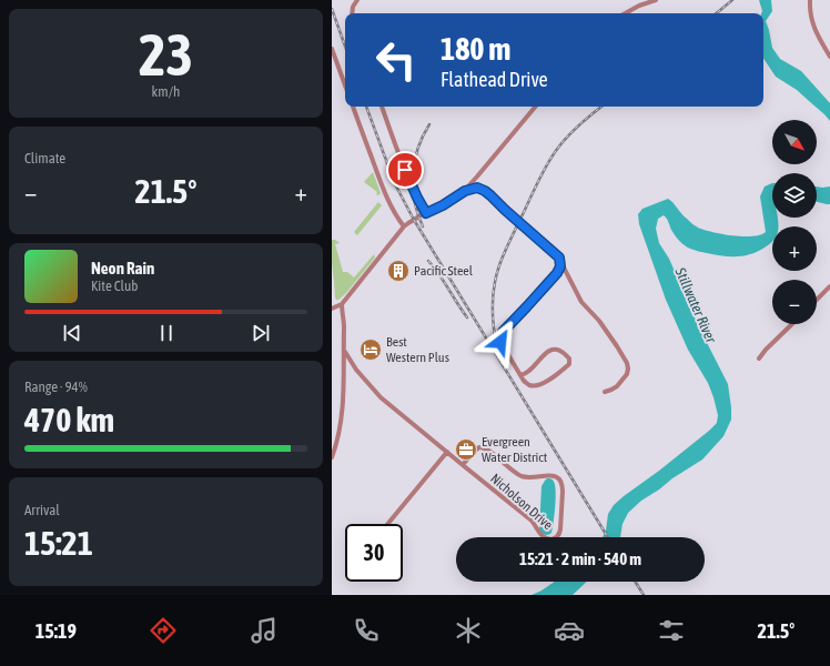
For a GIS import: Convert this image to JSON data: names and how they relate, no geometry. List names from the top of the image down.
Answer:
{
  "streets": {
    "street": ["Nicholson Drive"]
  },
  "water": ["Stillwater River"],
  "places": {
    "building": ["Pacific Steel"],
    "hotel": ["Best Western Plus"],
    "office": ["Evergreen Water District"]
  },
  "north": "bottom right",
  "page": {
    "tile": [
      ["23", "km/h"],
      "Climate",
      ["Range · 94%", "470 km"],
      ["Arrival", "15:21"]
    ],
    "turn": ["180 m", "Flathead Drive"],
    "map_buttons": ["+", "−"],
    "heat": ["−", "21.5°", "+"],
    "song": ["Neon Rain", "Kite Club"],
    "limit": "30",
    "trip": "15:21 · 2 min · 540 m",
    "tabs": ["15:19", "21.5°"]
  }
}
